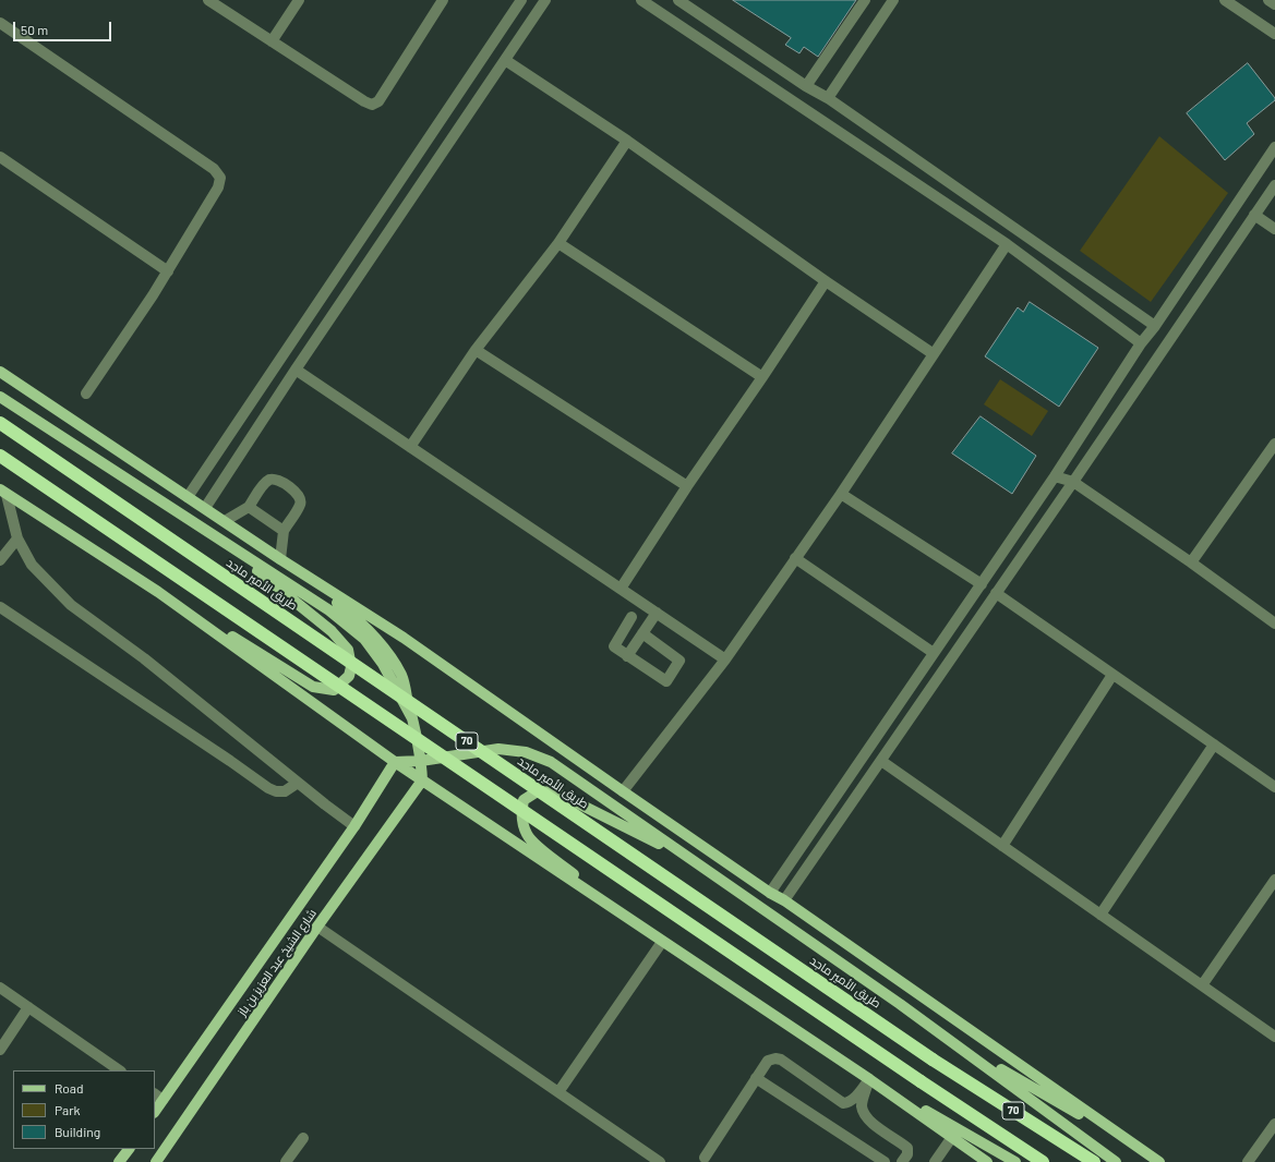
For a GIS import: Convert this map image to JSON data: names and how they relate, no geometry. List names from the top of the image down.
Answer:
{
  "streets": {
    "highway": ["طريق الأمير ماجد", "70"],
    "main road": ["شارع الشيخ عبد العزيز بن باز"]
  },
  "legend": ["Road", "Park", "Building"],
  "scale_bar": "50 m"
}
